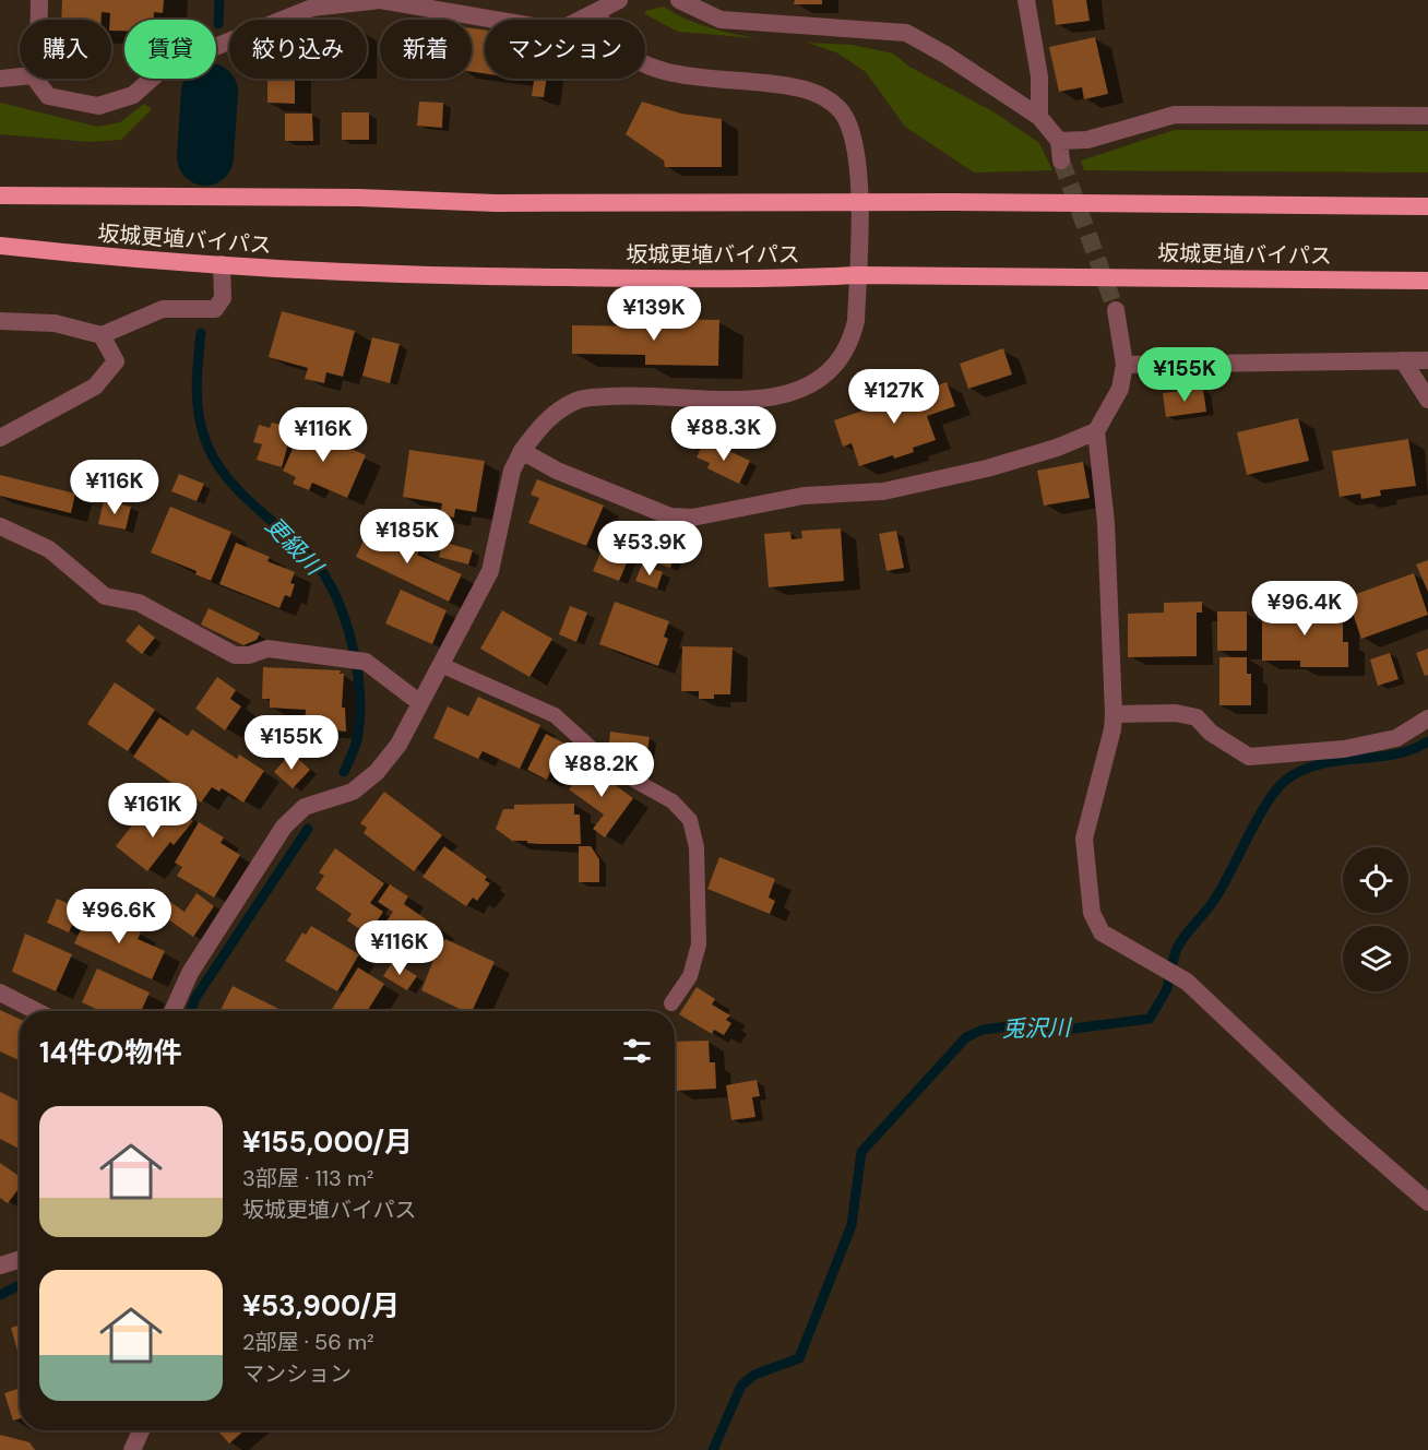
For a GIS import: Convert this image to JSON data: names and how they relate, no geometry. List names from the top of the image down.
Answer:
{
  "streets": {
    "highway": ["坂城更埴バイパス"]
  },
  "water": ["更級川", "兎沢川"],
  "page": {
    "chip": [
      "購入",
      "賃貸",
      "絞り込み",
      "新着",
      "マンション"
    ],
    "price": [
      "¥139K",
      "¥155K",
      "¥127K",
      "¥88.3K",
      "¥116K",
      "¥116K",
      "¥185K",
      "¥53.9K",
      "¥96.4K",
      "¥155K",
      "¥88.2K",
      "¥161K",
      "¥96.6K",
      "¥116K"
    ],
    "heading": "14件の物件",
    "list": [
      {
        "name": "¥155,000/月",
        "note": "3部屋 · 113 m² · 坂城更埴バイパス"
      },
      {
        "name": "¥53,900/月",
        "note": "2部屋 · 56 m² · マンション"
      }
    ]
  }
}
